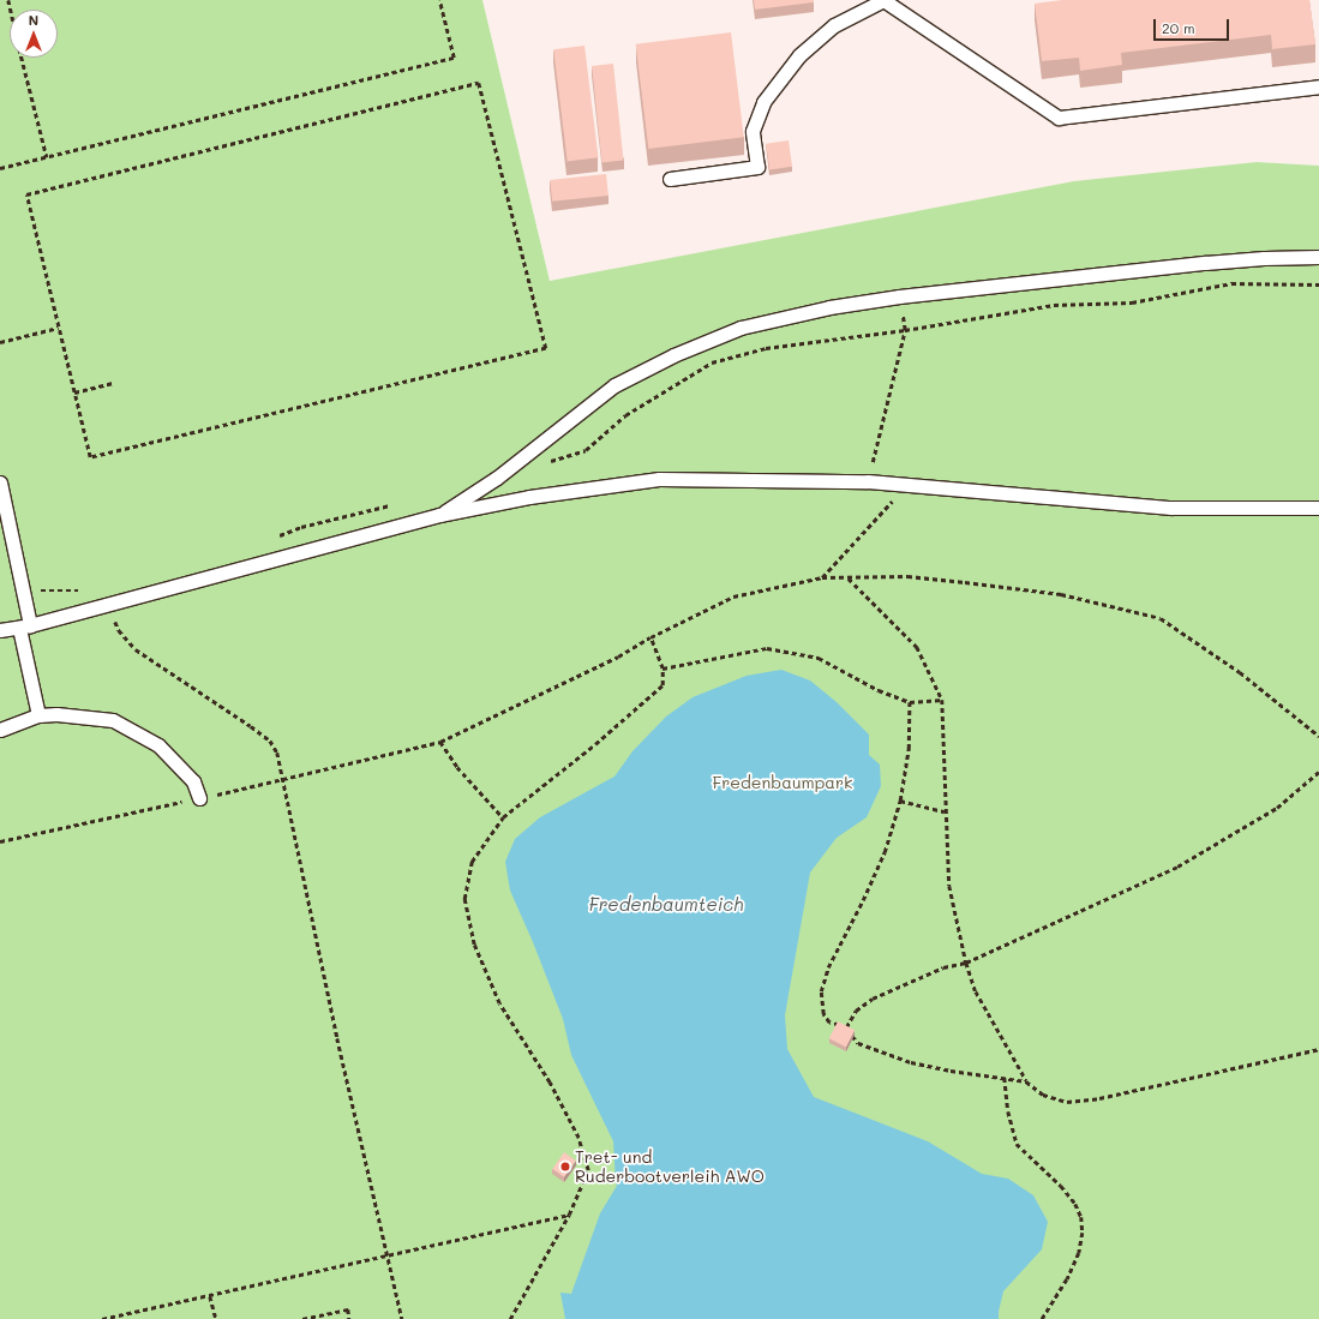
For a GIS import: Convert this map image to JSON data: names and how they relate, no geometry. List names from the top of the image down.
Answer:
{
  "water": ["Fredenbaumteich"],
  "parks": ["Fredenbaumpark"],
  "places": ["Tret- und Ruderbootverleih AWO"],
  "scale_bar": "20 m",
  "north": "top"
}
